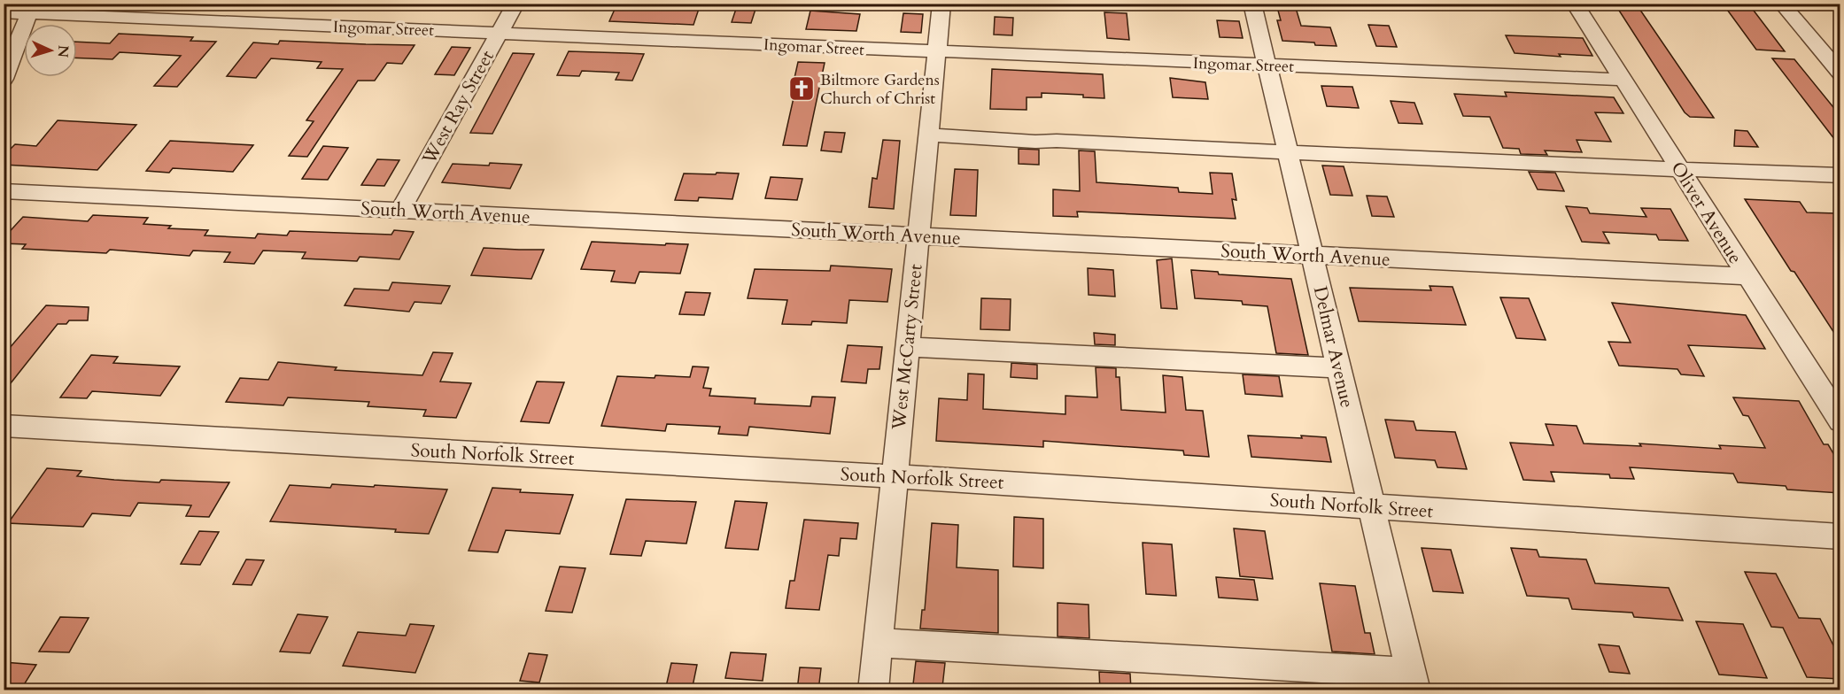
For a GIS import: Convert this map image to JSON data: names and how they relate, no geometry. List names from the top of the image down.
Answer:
{
  "streets": {
    "street": [
      "Ingomar Street",
      "West Ray Street",
      "South Worth Avenue",
      "Oliver Avenue",
      "West McCarty Street",
      "Delmar Avenue",
      "South Norfolk Street"
    ]
  },
  "crossings": [
    ["Ingomar Street", "West Ray Street"],
    ["Ingomar Street", "Oliver Avenue"],
    ["Ingomar Street", "West McCarty Street"],
    ["Ingomar Street", "Delmar Avenue"],
    ["West Ray Street", "South Worth Avenue"],
    ["South Worth Avenue", "Oliver Avenue"],
    ["South Worth Avenue", "West McCarty Street"],
    ["South Worth Avenue", "Delmar Avenue"],
    ["West McCarty Street", "South Norfolk Street"],
    ["Delmar Avenue", "South Norfolk Street"]
  ],
  "places": {
    "church": ["Biltmore Gardens Church of Christ"]
  },
  "north": "right"
}
